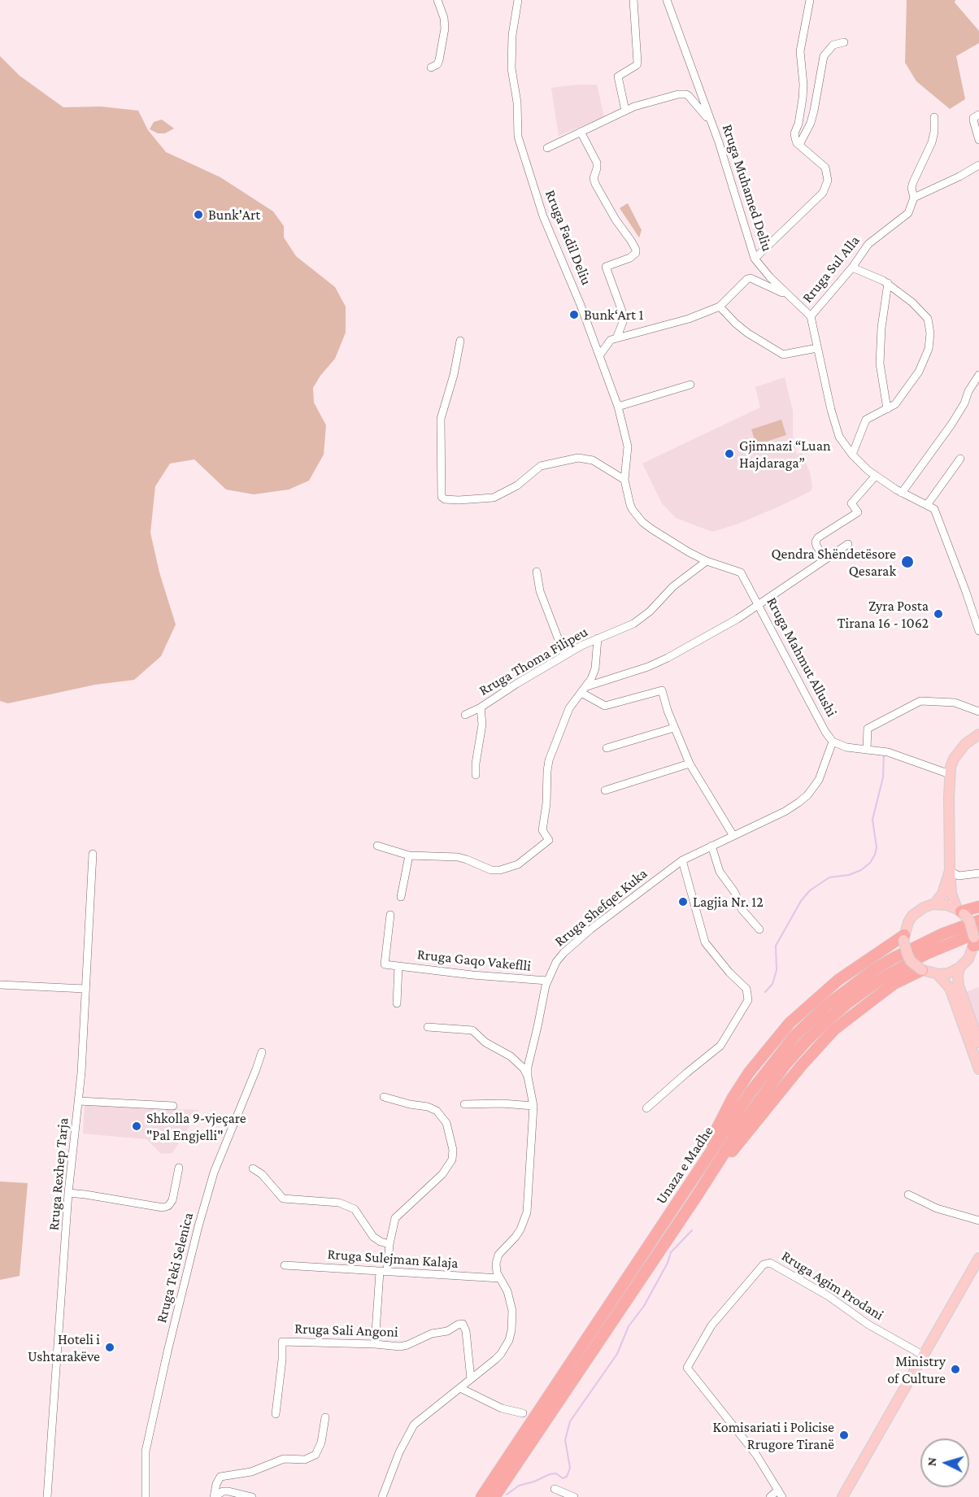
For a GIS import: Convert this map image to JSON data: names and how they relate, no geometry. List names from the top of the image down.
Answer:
{
  "streets": {
    "highway": ["Unaza e Madhe"],
    "street": [
      "Rruga Muhamed Deliu",
      "Rruga Fadil Deliu",
      "Rruga Sul Alla",
      "Rruga Mahmut Allushi",
      "Rruga Thoma Filipeu",
      "Rruga Shefqet Kuka",
      "Rruga Gaqo Vakeflli",
      "Rruga Rexhep Tarja",
      "Rruga Sulejman Kalaja",
      "Rruga Teki Selenica",
      "Rruga Agim Prodani",
      "Rruga Sali Angoni"
    ]
  },
  "crossings": [
    ["Rruga Muhamed Deliu", "Rruga Sul Alla"],
    ["Rruga Fadil Deliu", "Rruga Mahmut Allushi"],
    ["Rruga Mahmut Allushi", "Rruga Thoma Filipeu"],
    ["Rruga Mahmut Allushi", "Rruga Shefqet Kuka"],
    ["Rruga Shefqet Kuka", "Rruga Gaqo Vakeflli"],
    ["Rruga Shefqet Kuka", "Rruga Sulejman Kalaja"],
    ["Rruga Shefqet Kuka", "Rruga Sali Angoni"]
  ],
  "places": [
    "Bunk'Art",
    "Bunk‘Art 1",
    "Gjimnazi “Luan Hajdaraga”",
    "Qendra Shëndetësore Qesarak",
    "Zyra Posta Tirana 16 - 1062",
    "Lagjia Nr. 12",
    "Shkolla 9-vjeçare \"Pal Engjelli\"",
    "Hoteli i Ushtarakëve",
    "Ministry of Culture",
    "Komisariati i Policise Rrugore Tiranë"
  ],
  "north": "left"
}
